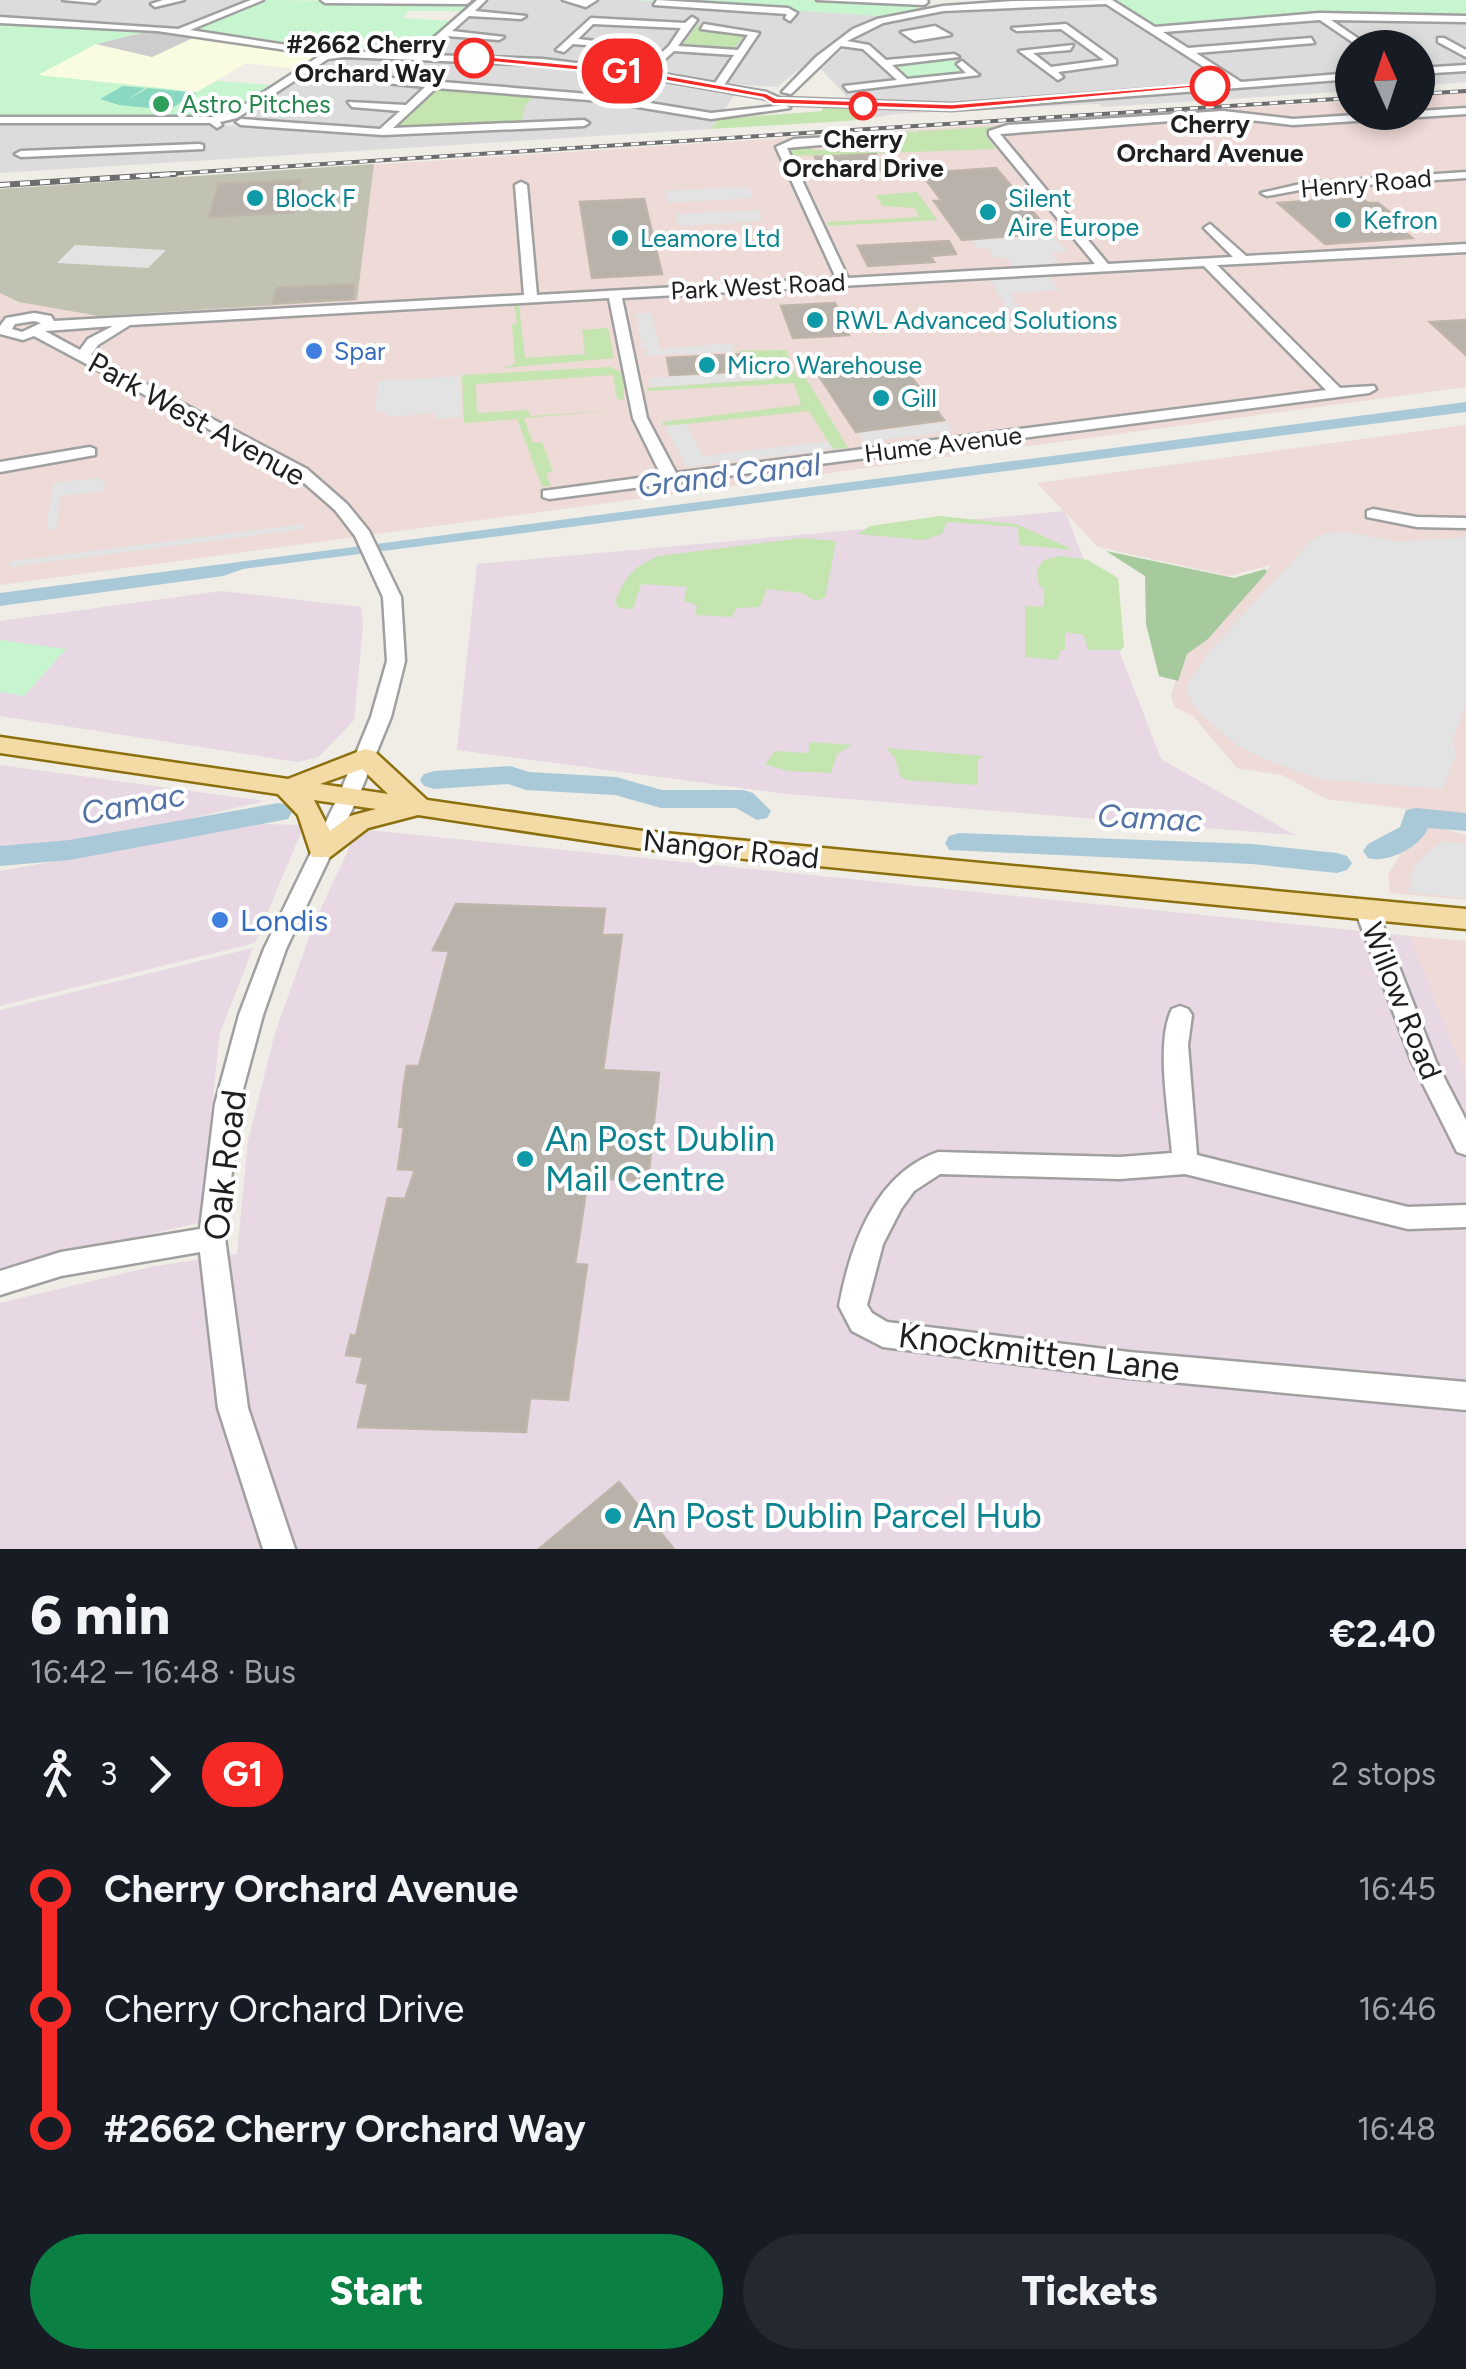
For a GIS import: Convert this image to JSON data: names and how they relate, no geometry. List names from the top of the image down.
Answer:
{
  "streets": {
    "main road": ["Nangor Road"],
    "street": [
      "Henry Road",
      "Park West Road",
      "Park West Avenue",
      "Hume Avenue",
      "Willow Road",
      "Oak Road",
      "Knockmitten Lane"
    ]
  },
  "crossings": [
    ["Park West Road", "Park West Avenue"],
    ["Park West Avenue", "Oak Road"],
    ["Nangor Road", "Willow Road"]
  ],
  "water": ["Grand Canal", "Camac"],
  "places": [
    "#2662 Cherry Orchard Way",
    "Cherry Orchard Avenue",
    "Astro Pitches",
    "Cherry Orchard Drive",
    "Block F",
    "Silent Aire Europe",
    "Kefron",
    "Leamore Ltd",
    "RWL Advanced Solutions",
    "Spar",
    "Micro Warehouse",
    "Gill",
    "Londis",
    "An Post Dublin Mail Centre",
    "An Post Dublin Parcel Hub"
  ],
  "lines": ["bus line G1"],
  "north": "top",
  "page": {
    "on_map": "G1",
    "heading": ["6 min", "16:42 – 16:48 · Bus", "€2.40"],
    "legs": ["3", "G1", "2 stops"],
    "list": [
      {
        "name": "Cherry Orchard Avenue",
        "value": "16:45"
      },
      {
        "name": "Cherry Orchard Drive",
        "value": "16:46"
      },
      {
        "name": "#2662 Cherry Orchard Way",
        "value": "16:48"
      }
    ],
    "buttons": ["Start", "Tickets"]
  }
}
